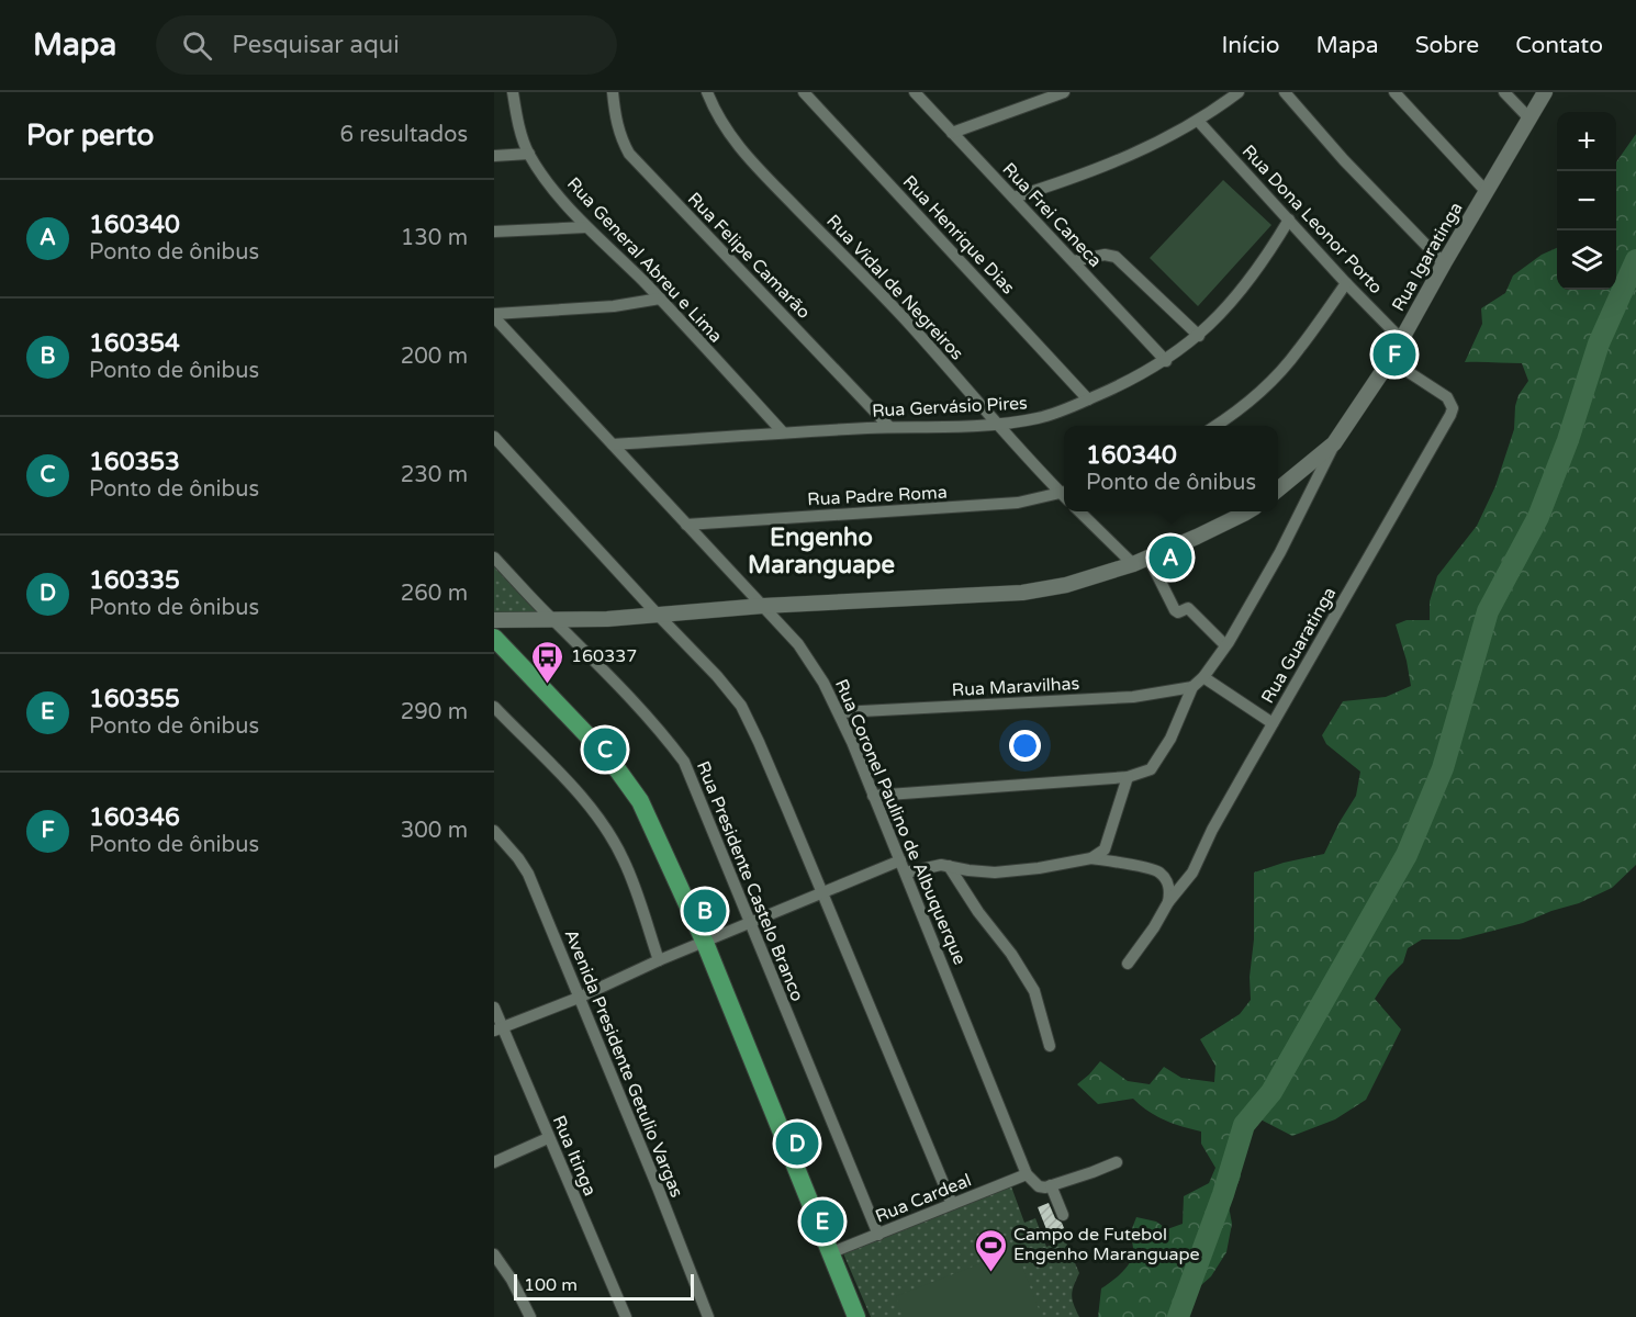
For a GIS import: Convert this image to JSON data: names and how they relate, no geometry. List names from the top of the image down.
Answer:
{
  "streets": {
    "street": [
      "Rua Frei Caneca",
      "Rua Dona Leonor Porto",
      "Rua Henrique Dias",
      "Rua Felipe Camarão",
      "Rua Igaratinga",
      "Rua General Abreu e Lima",
      "Rua Vidal de Negreiros",
      "Rua Gervásio Pires",
      "Rua Padre Roma",
      "Rua Guaratinga",
      "Rua Maravilhas",
      "Rua Coronel Paulino de Albuquerque",
      "Rua Presidente Castelo Branco",
      "Avenida Presidente Getulio Vargas",
      "Rua Itinga",
      "Rua Cardeal"
    ]
  },
  "crossings": [
    ["Rua Frei Caneca", "Rua Gervásio Pires"],
    ["Rua Dona Leonor Porto", "Rua Igaratinga"],
    ["Rua Dona Leonor Porto", "Rua Gervásio Pires"],
    ["Rua Henrique Dias", "Rua Gervásio Pires"],
    ["Rua Felipe Camarão", "Rua Gervásio Pires"],
    ["Rua Igaratinga", "Rua Guaratinga"],
    ["Rua Igaratinga", "Rua Maravilhas"],
    ["Rua General Abreu e Lima", "Rua Gervásio Pires"],
    ["Rua Vidal de Negreiros", "Rua Gervásio Pires"],
    ["Rua Gervásio Pires", "Rua Coronel Paulino de Albuquerque"],
    ["Rua Padre Roma", "Rua Coronel Paulino de Albuquerque"],
    ["Rua Maravilhas", "Rua Coronel Paulino de Albuquerque"],
    ["Rua Coronel Paulino de Albuquerque", "Rua Cardeal"],
    ["Rua Presidente Castelo Branco", "Rua Cardeal"]
  ],
  "districts": ["Engenho Maranguape"],
  "places": {
    "bus stop": ["160337"],
    "sports": ["Campo de Futebol Engenho Maranguape"]
  },
  "scale_bar": "100 m",
  "page": {
    "header": "Mapa",
    "search": "Pesquisar aqui",
    "nav": [
      "Início",
      "Mapa",
      "Sobre",
      "Contato"
    ],
    "heading": ["Por perto", "6 resultados"],
    "map_buttons": ["+", "−"],
    "list": [
      {
        "mark": "A",
        "name": "160340",
        "note": "Ponto de ônibus",
        "value": "130 m"
      },
      {
        "mark": "B",
        "name": "160354",
        "note": "Ponto de ônibus",
        "value": "200 m"
      },
      {
        "mark": "C",
        "name": "160353",
        "note": "Ponto de ônibus",
        "value": "230 m"
      },
      {
        "mark": "D",
        "name": "160335",
        "note": "Ponto de ônibus",
        "value": "260 m"
      },
      {
        "mark": "E",
        "name": "160355",
        "note": "Ponto de ônibus",
        "value": "290 m"
      },
      {
        "mark": "F",
        "name": "160346",
        "note": "Ponto de ônibus",
        "value": "300 m"
      }
    ],
    "pins": [
      "F",
      "A",
      "C",
      "B",
      "D",
      "E"
    ],
    "popup": ["160340", "Ponto de ônibus"],
    "scale": "100 m"
  }
}
